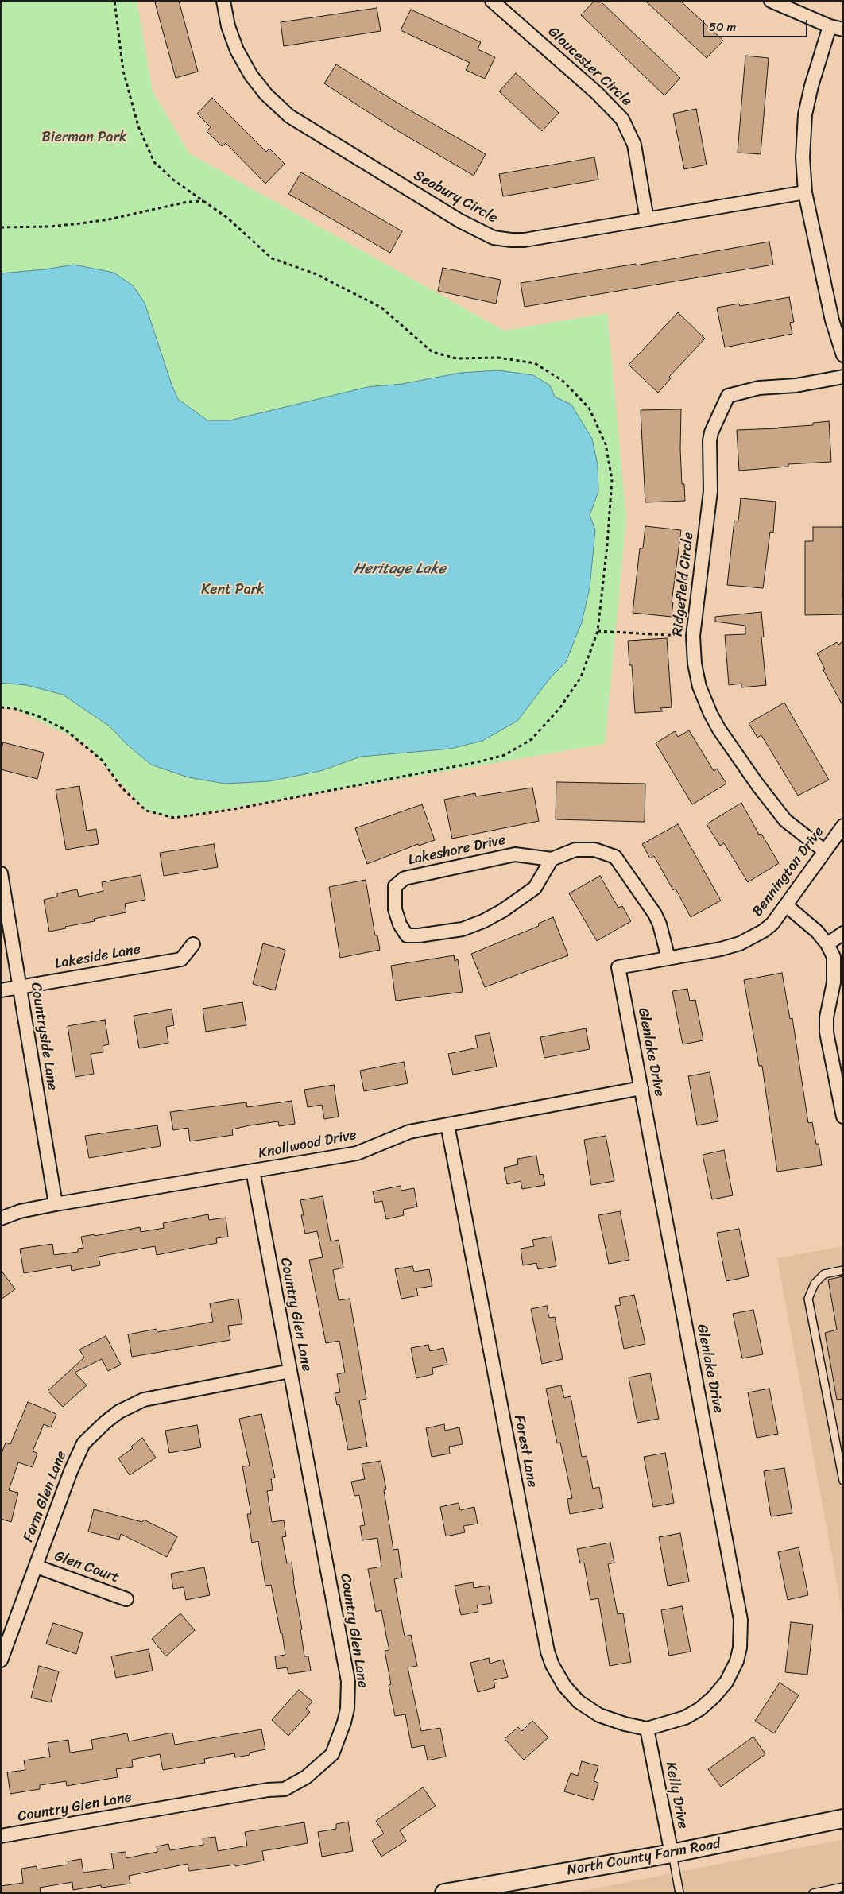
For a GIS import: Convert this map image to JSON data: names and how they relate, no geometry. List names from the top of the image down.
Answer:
{
  "streets": {
    "main road": ["North County Farm Road"],
    "street": [
      "Gloucester Circle",
      "Seabury Circle",
      "Ridgefield Circle",
      "Lakeshore Drive",
      "Bennington Drive",
      "Lakeside Lane",
      "Countryside Lane",
      "Glenlake Drive",
      "Knollwood Drive",
      "Country Glen Lane",
      "Forest Lane",
      "Farm Glen Lane",
      "Glen Court",
      "Kelly Drive"
    ]
  },
  "crossings": [
    ["Gloucester Circle", "Seabury Circle"],
    ["Ridgefield Circle", "Bennington Drive"],
    ["Bennington Drive", "Glenlake Drive"],
    ["Lakeside Lane", "Countryside Lane"],
    ["Countryside Lane", "Knollwood Drive"],
    ["Glenlake Drive", "Knollwood Drive"],
    ["Glenlake Drive", "Forest Lane"],
    ["Glenlake Drive", "Kelly Drive"],
    ["Knollwood Drive", "Country Glen Lane"],
    ["Knollwood Drive", "Forest Lane"],
    ["Country Glen Lane", "Farm Glen Lane"],
    ["Forest Lane", "Kelly Drive"],
    ["Farm Glen Lane", "Glen Court"],
    ["Kelly Drive", "North County Farm Road"]
  ],
  "water": ["Heritage Lake"],
  "parks": ["Bierman Park", "Kent Park"],
  "scale_bar": "50 m"
}
